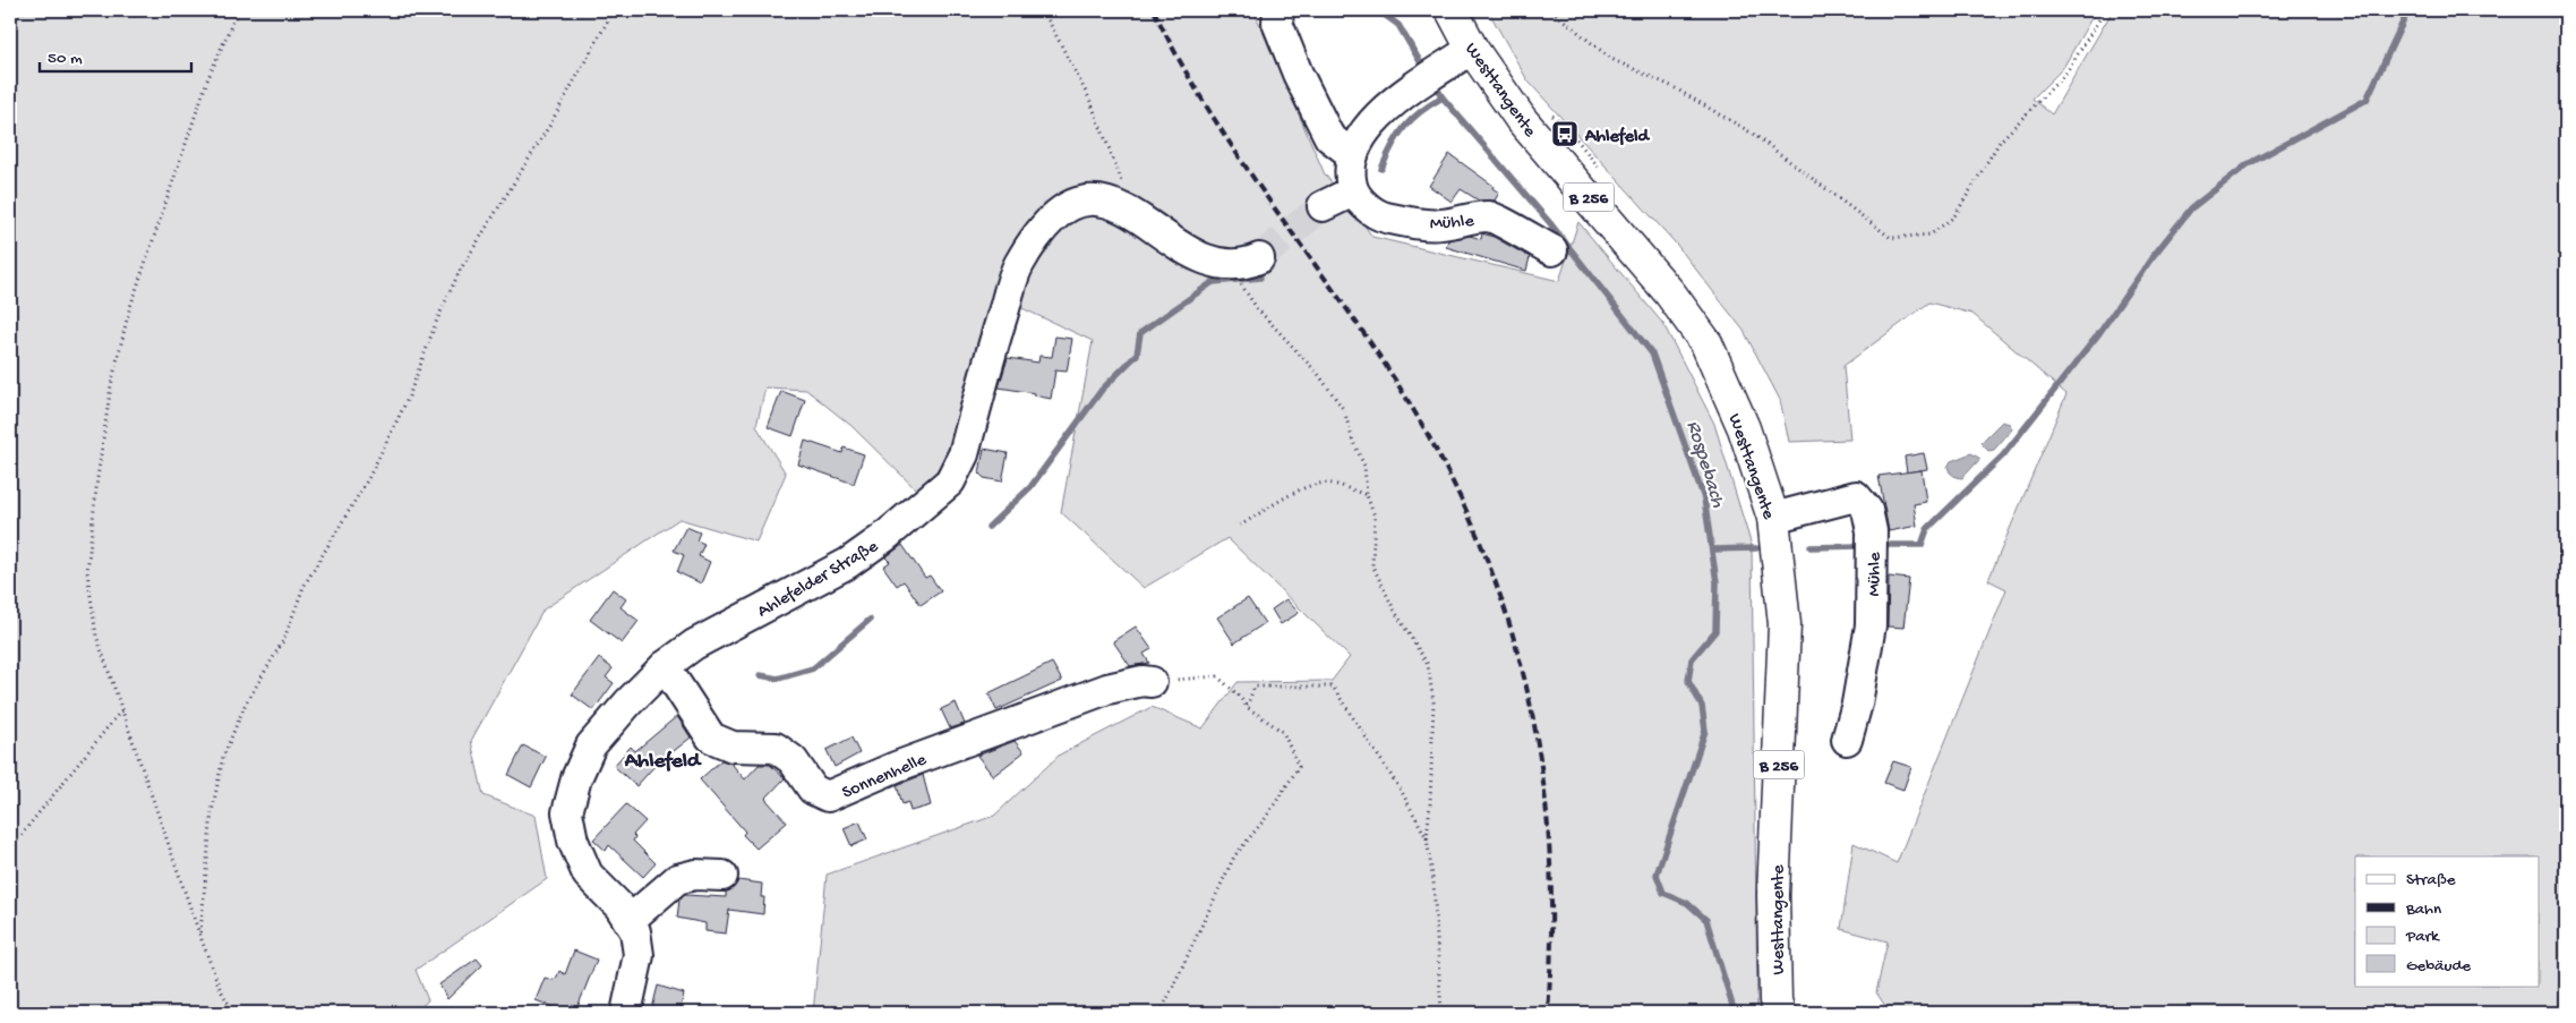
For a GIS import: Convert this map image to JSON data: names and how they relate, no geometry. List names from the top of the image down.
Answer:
{
  "streets": {
    "main road": ["Westtangente", "B 256"],
    "street": ["Mühle", "Ahlefelder Straße", "Sonnenhelle"]
  },
  "crossings": [
    ["Westtangente", "Mühle"],
    ["Ahlefelder Straße", "Sonnenhelle"]
  ],
  "districts": ["Ahlefeld"],
  "water": ["Rospebach"],
  "places": {
    "bus stop": ["Ahlefeld"]
  },
  "legend": [
    "Straße",
    "Bahn",
    "Park",
    "Gebäude"
  ],
  "scale_bar": "50 m"
}
